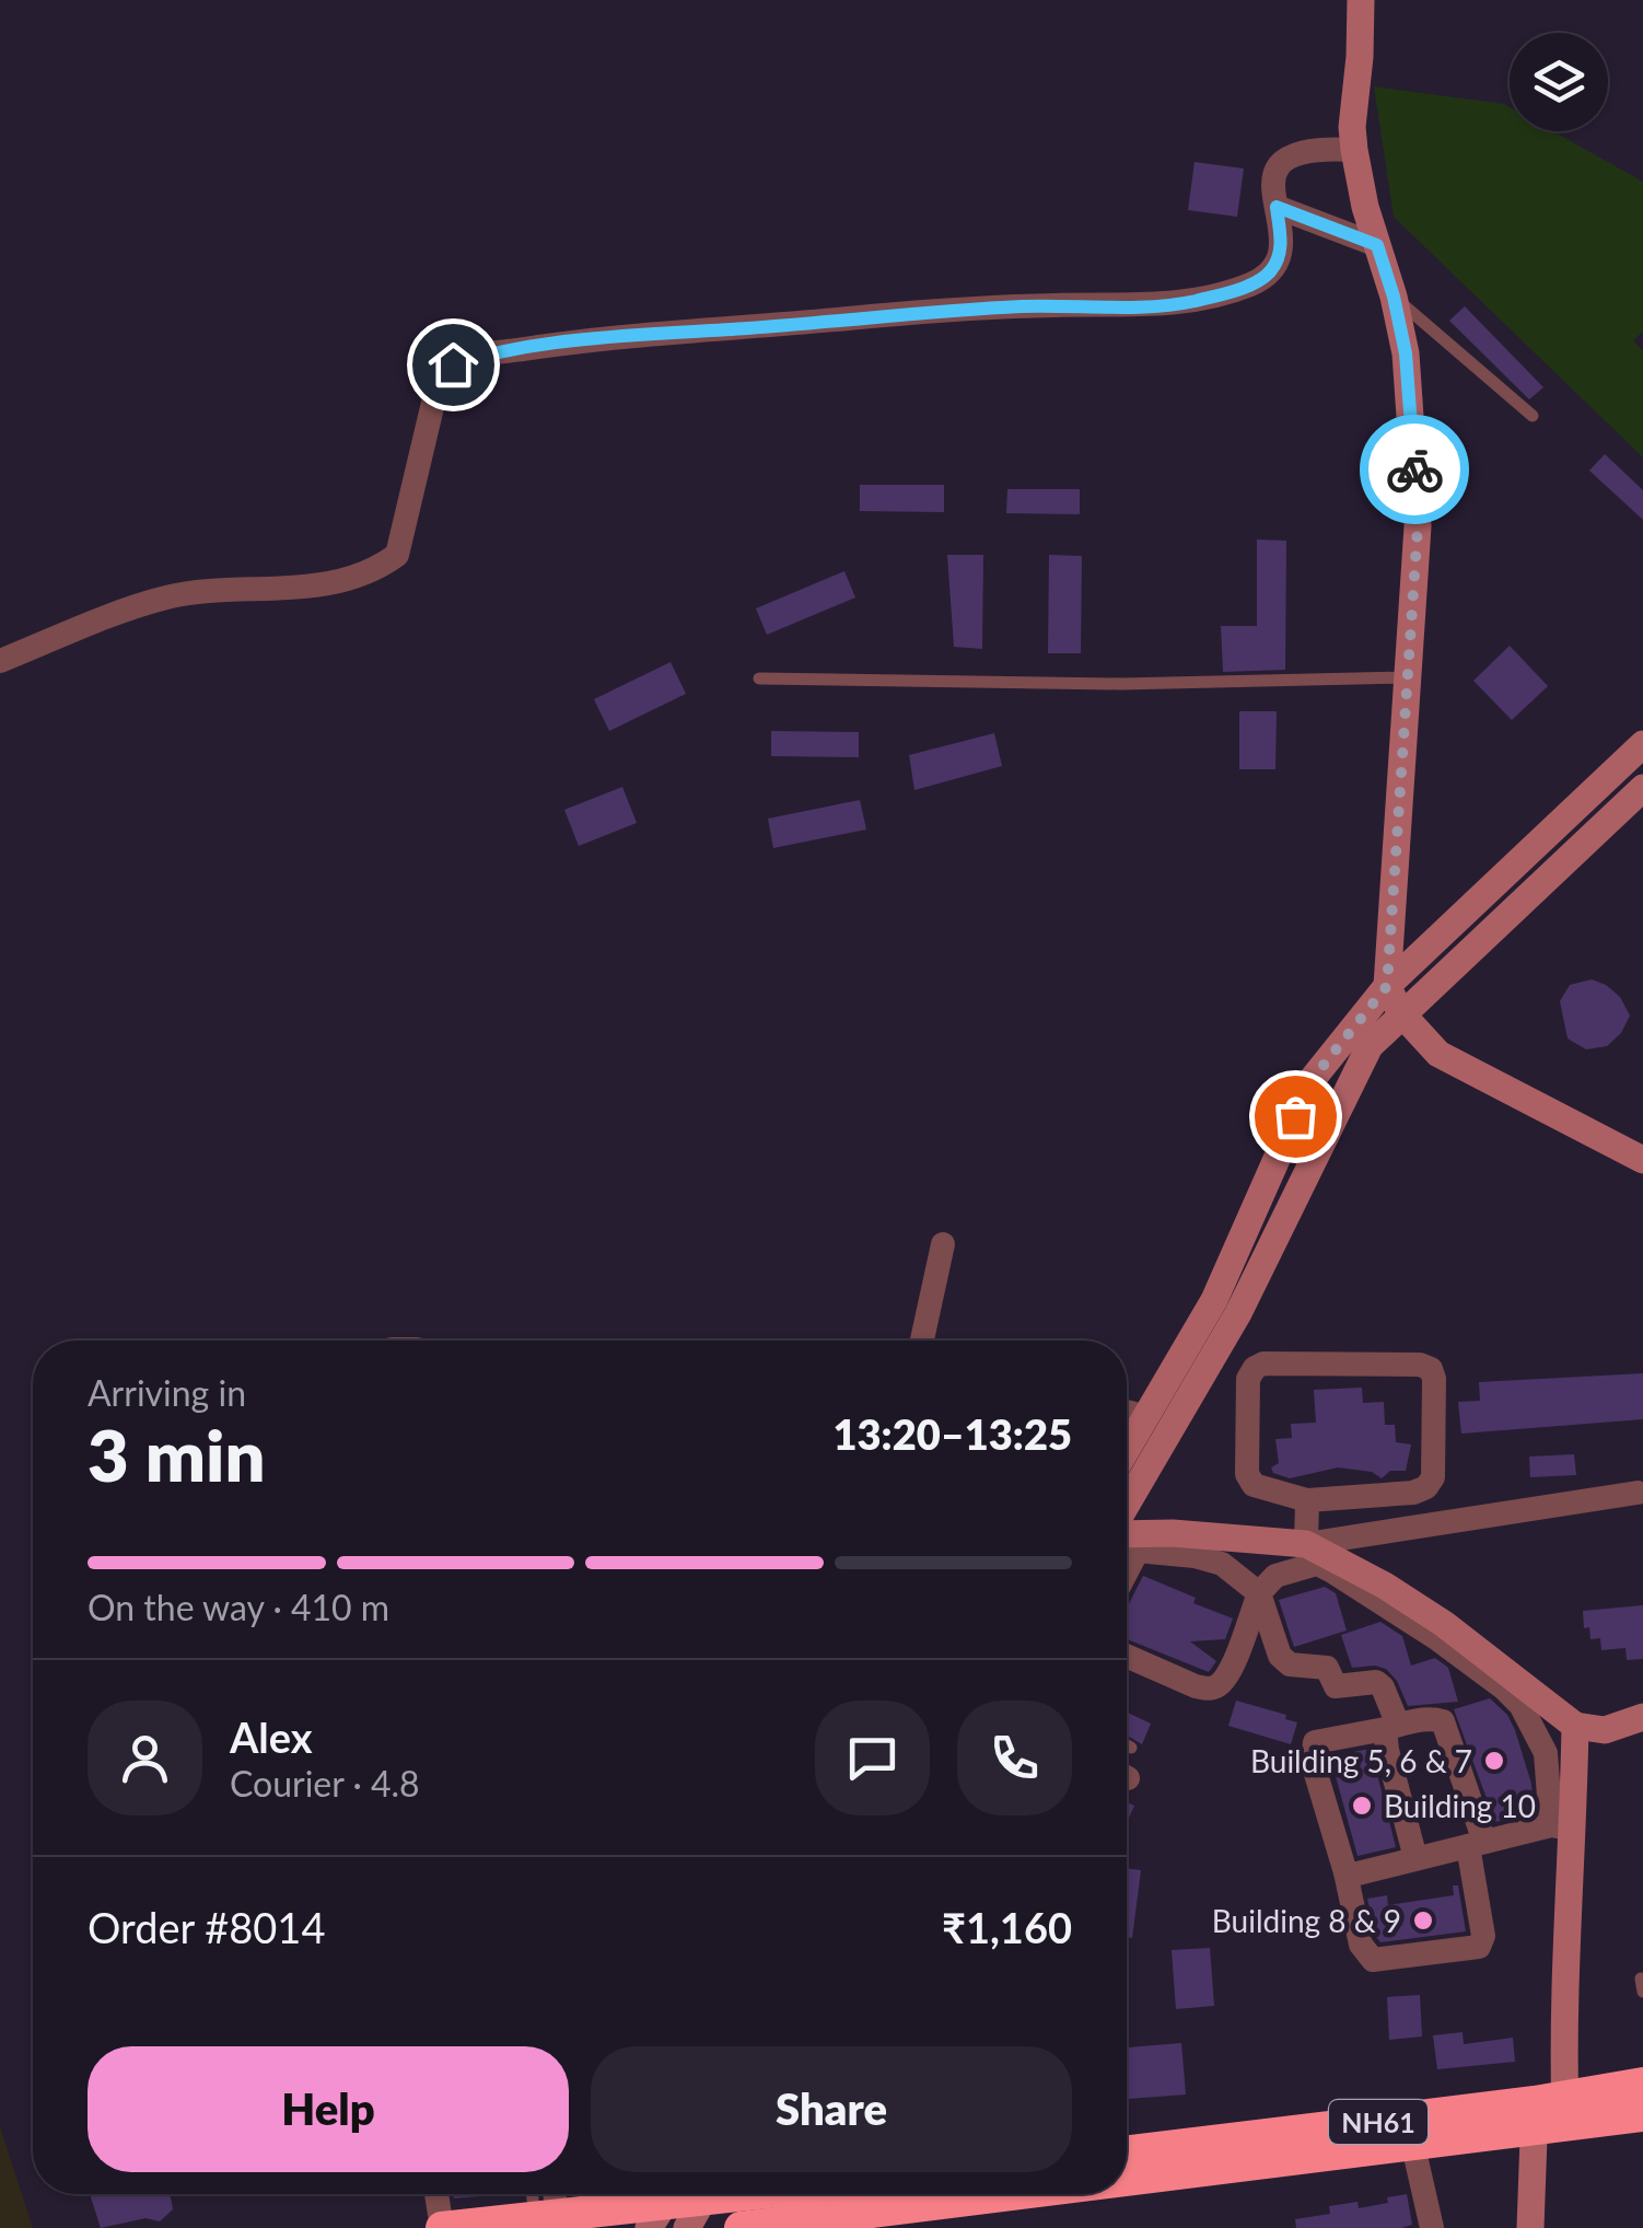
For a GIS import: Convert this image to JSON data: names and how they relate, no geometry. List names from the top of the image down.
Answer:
{
  "streets": {
    "highway": ["NH61"]
  },
  "places": ["Building 5, 6 & 7", "Building 10", "Building 8 & 9"],
  "page": {
    "heading": ["3 min", "Arriving in", "13:20–13:25"],
    "panel": [
      "Alex",
      "Courier · 4.8",
      "Order #8014",
      "₹1,160"
    ],
    "bar": "On the way · 410 m",
    "buttons": ["Help", "Share"]
  }
}
